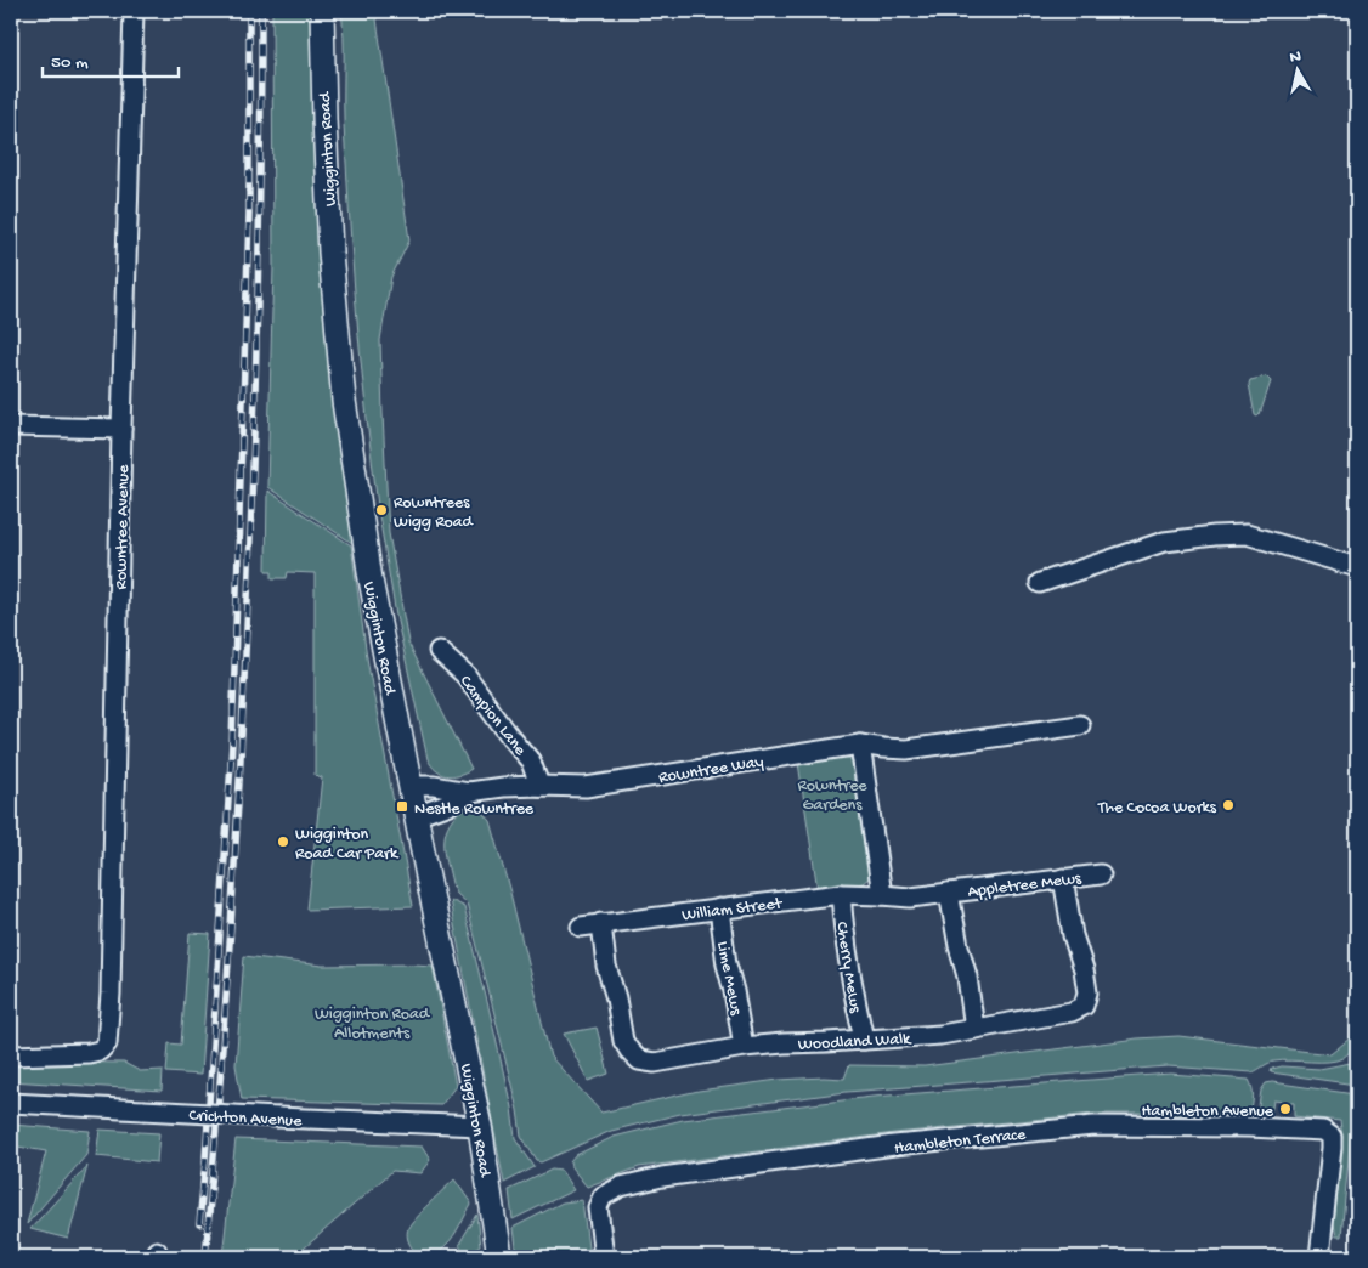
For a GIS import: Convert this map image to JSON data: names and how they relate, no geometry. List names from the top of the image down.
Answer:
{
  "streets": {
    "main road": ["Wigginton Road"],
    "street": [
      "Rowntree Avenue",
      "Campion Lane",
      "Rowntree Way",
      "Appletree Mews",
      "William Street",
      "Cherry Mews",
      "Lime Mews",
      "Woodland Walk",
      "Crichton Avenue",
      "Hambleton Terrace"
    ]
  },
  "crossings": [
    ["Wigginton Road", "Rowntree Way"],
    ["Wigginton Road", "Crichton Avenue"],
    ["Campion Lane", "Rowntree Way"],
    ["Appletree Mews", "William Street"],
    ["Appletree Mews", "Woodland Walk"],
    ["William Street", "Cherry Mews"],
    ["William Street", "Lime Mews"],
    ["William Street", "Woodland Walk"],
    ["Cherry Mews", "Woodland Walk"],
    ["Lime Mews", "Woodland Walk"]
  ],
  "parks": ["Rowntree Gardens", "Wigginton Road Allotments"],
  "places": {
    "other": [
      "Rowntrees Wigg Road",
      "The Cocoa Works",
      "Wigginton Road Car Park",
      "Hambleton Avenue"
    ],
    "transit": ["Nestle Rowntree"]
  },
  "scale_bar": "50 m",
  "north": "top"
}
